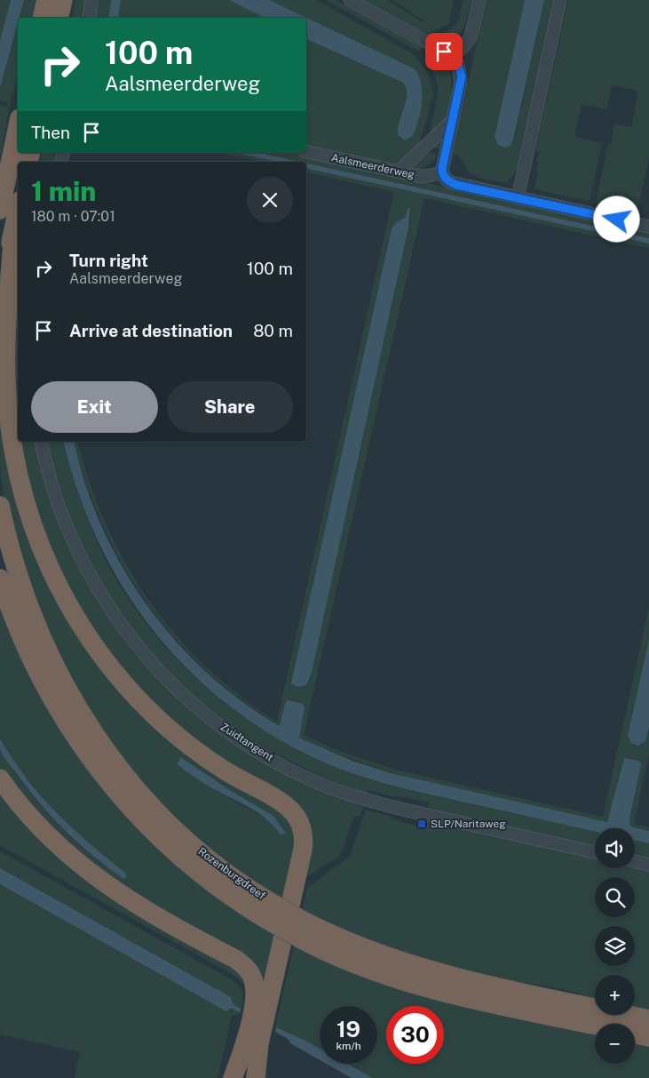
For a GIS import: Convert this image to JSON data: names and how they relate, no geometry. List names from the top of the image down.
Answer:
{
  "streets": {
    "highway": ["Rozenburgdreef"],
    "street": ["Aalsmeerderweg", "Zuidtangent"]
  },
  "places": {
    "transit": ["SLP/Naritaweg"]
  },
  "page": {
    "turn": ["100 m", "Aalsmeerderweg"],
    "then": "Then",
    "heading": ["1 min", "180 m · 07:01"],
    "list": [
      {
        "name": "Turn right",
        "note": "Aalsmeerderweg",
        "value": "100 m"
      },
      {
        "name": "Arrive at destination",
        "value": "80 m"
      }
    ],
    "buttons": ["Exit", "Share"],
    "map_buttons": ["+", "−"],
    "speed": "19 km/h",
    "limit": "30"
  }
}
